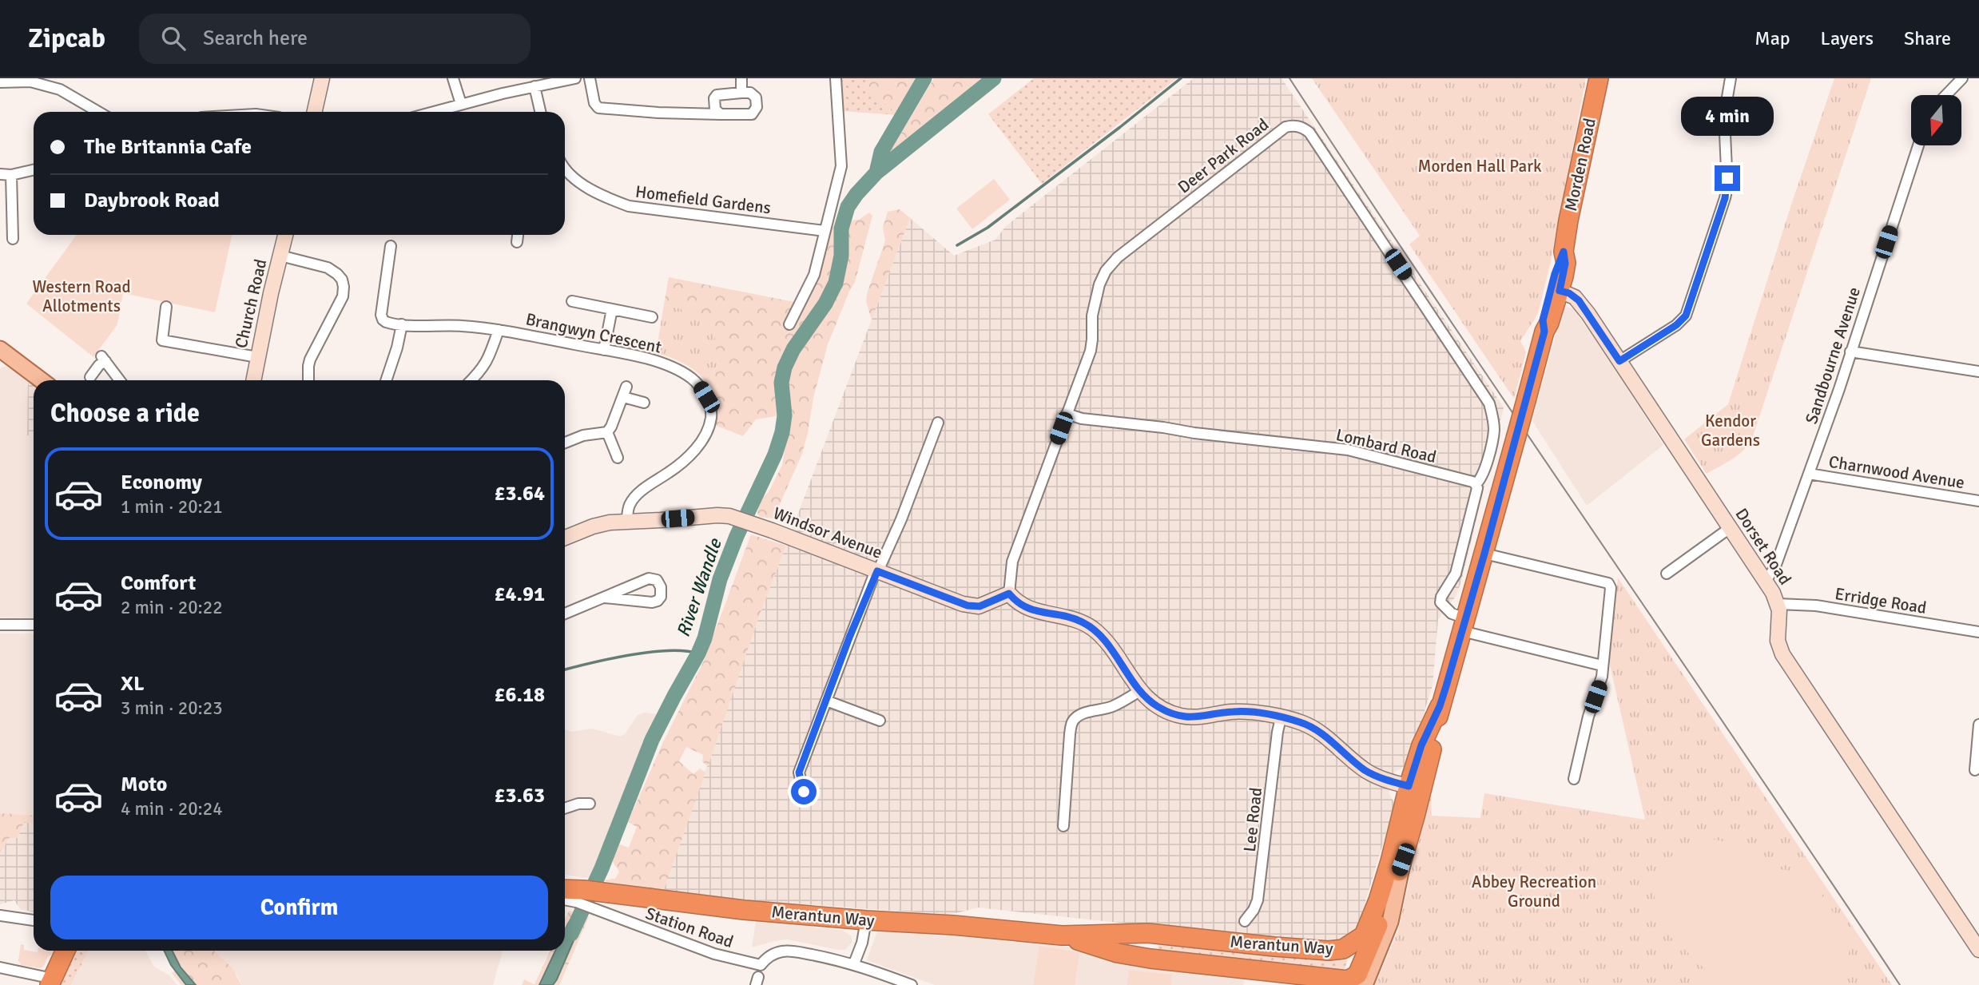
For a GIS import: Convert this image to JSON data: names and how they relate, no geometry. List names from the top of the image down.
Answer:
{
  "streets": {
    "highway": ["Morden Road", "Merantun Way"],
    "street": [
      "Deer Park Road",
      "Homefield Gardens",
      "Church Road",
      "Brangwyn Crescent",
      "Sandbourne Avenue",
      "Lombard Road",
      "Charnwood Avenue",
      "Windsor Avenue",
      "Dorset Road",
      "Erridge Road",
      "Lee Road",
      "Station Road"
    ]
  },
  "crossings": [
    ["Deer Park Road", "Lombard Road"],
    ["Deer Park Road", "Windsor Avenue"],
    ["Morden Road", "Dorset Road"],
    ["Morden Road", "Merantun Way"],
    ["Brangwyn Crescent", "Windsor Avenue"],
    ["Sandbourne Avenue", "Charnwood Avenue"],
    ["Sandbourne Avenue", "Dorset Road"],
    ["Dorset Road", "Erridge Road"],
    ["Merantun Way", "Station Road"]
  ],
  "water": ["River Wandle"],
  "parks": [
    "Morden Hall Park",
    "Western Road Allotments",
    "Kendor Gardens",
    "Abbey Recreation Ground"
  ],
  "north": "bottom",
  "page": {
    "header": "Zipcab",
    "search": "Search here",
    "nav": ["Map", "Layers", "Share"],
    "bubble": "4 min",
    "banner": ["The Britannia Cafe", "Daybrook Road"],
    "heading": "Choose a ride",
    "list": [
      {
        "name": "Economy",
        "note": "1 min · 20:21",
        "value": "£3.64"
      },
      {
        "name": "Comfort",
        "note": "2 min · 20:22",
        "value": "£4.91"
      },
      {
        "name": "XL",
        "note": "3 min · 20:23",
        "value": "£6.18"
      },
      {
        "name": "Moto",
        "note": "4 min · 20:24",
        "value": "£3.63"
      }
    ],
    "buttons": "Confirm"
  }
}
